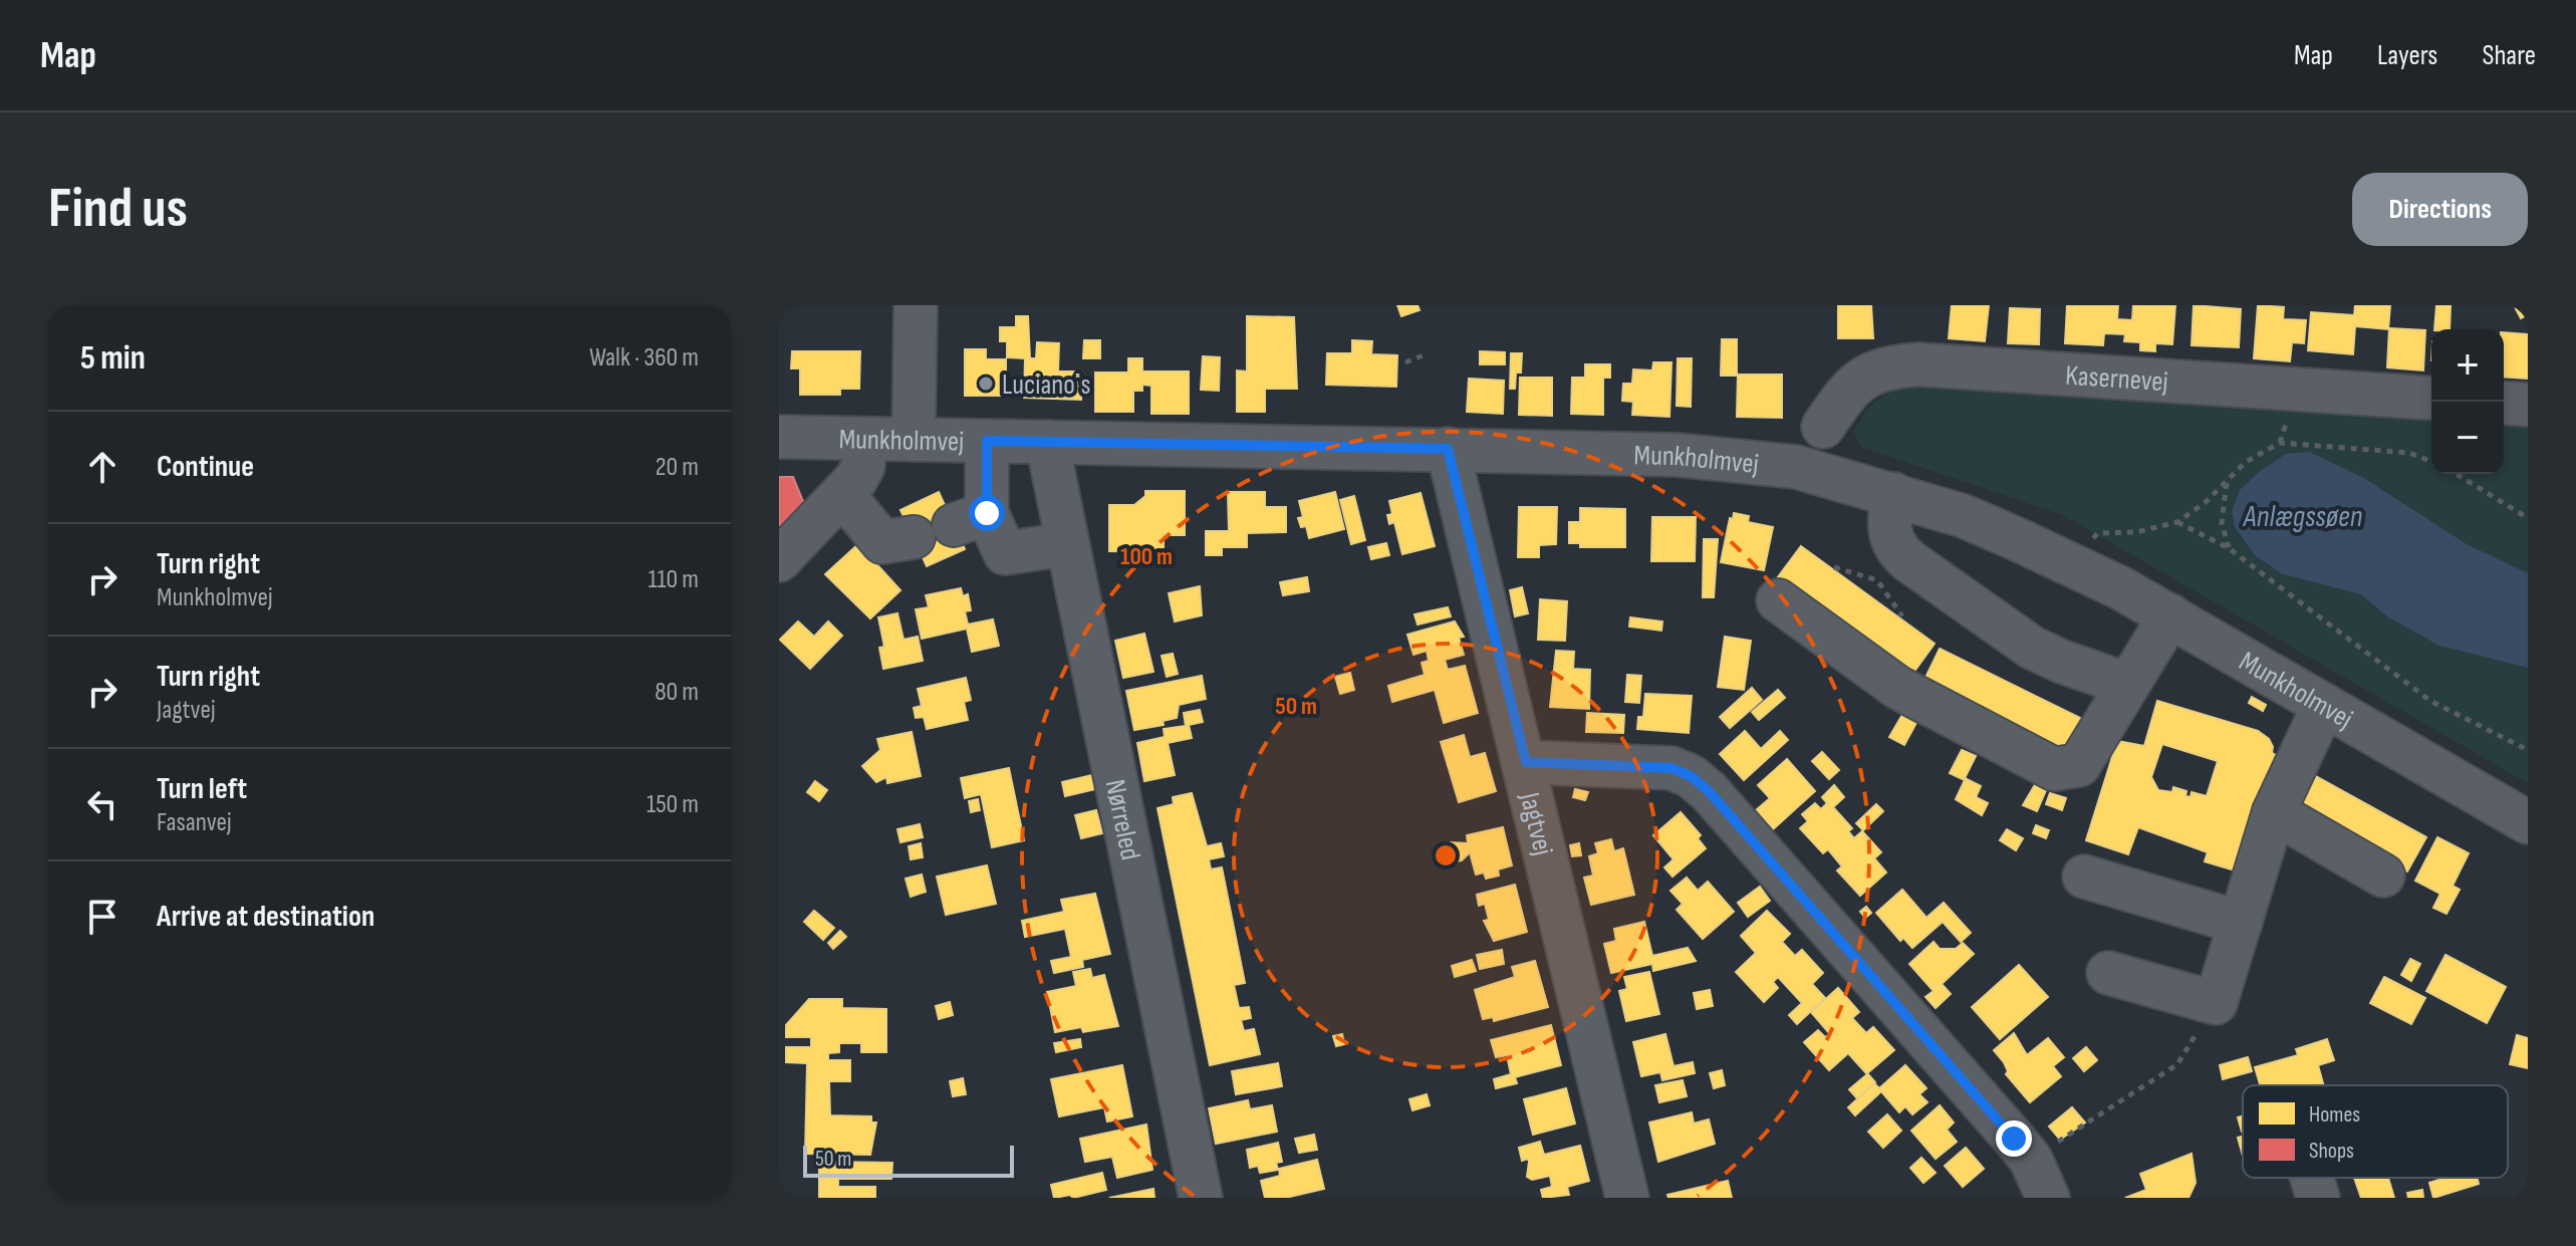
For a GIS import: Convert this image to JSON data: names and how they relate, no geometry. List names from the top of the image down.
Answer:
{
  "streets": {
    "street": [
      "Kasernevej",
      "Munkholmvej",
      "Nørreled",
      "Jagtvej"
    ]
  },
  "crossings": [
    ["Munkholmvej", "Nørreled"],
    ["Munkholmvej", "Jagtvej"]
  ],
  "water": ["Anlægssøen"],
  "places": ["Luciano´s"],
  "legend": ["Homes", "Shops"],
  "scale_bar": "50 m",
  "page": {
    "header": "Map",
    "nav": ["Map", "Layers", "Share"],
    "buttons": "Directions",
    "title": "Find us",
    "heading": ["5 min", "Walk · 360 m"],
    "map_buttons": ["+", "−"],
    "list": [
      ["Continue", "20 m"],
      ["Turn right", "Munkholmvej", "110 m"],
      ["Turn right", "Jagtvej", "80 m"],
      ["Turn left", "Fasanvej", "150 m"],
      "Arrive at destination"
    ],
    "scale": "50 m"
  },
  "rings": ["100 m", "50 m"]
}
